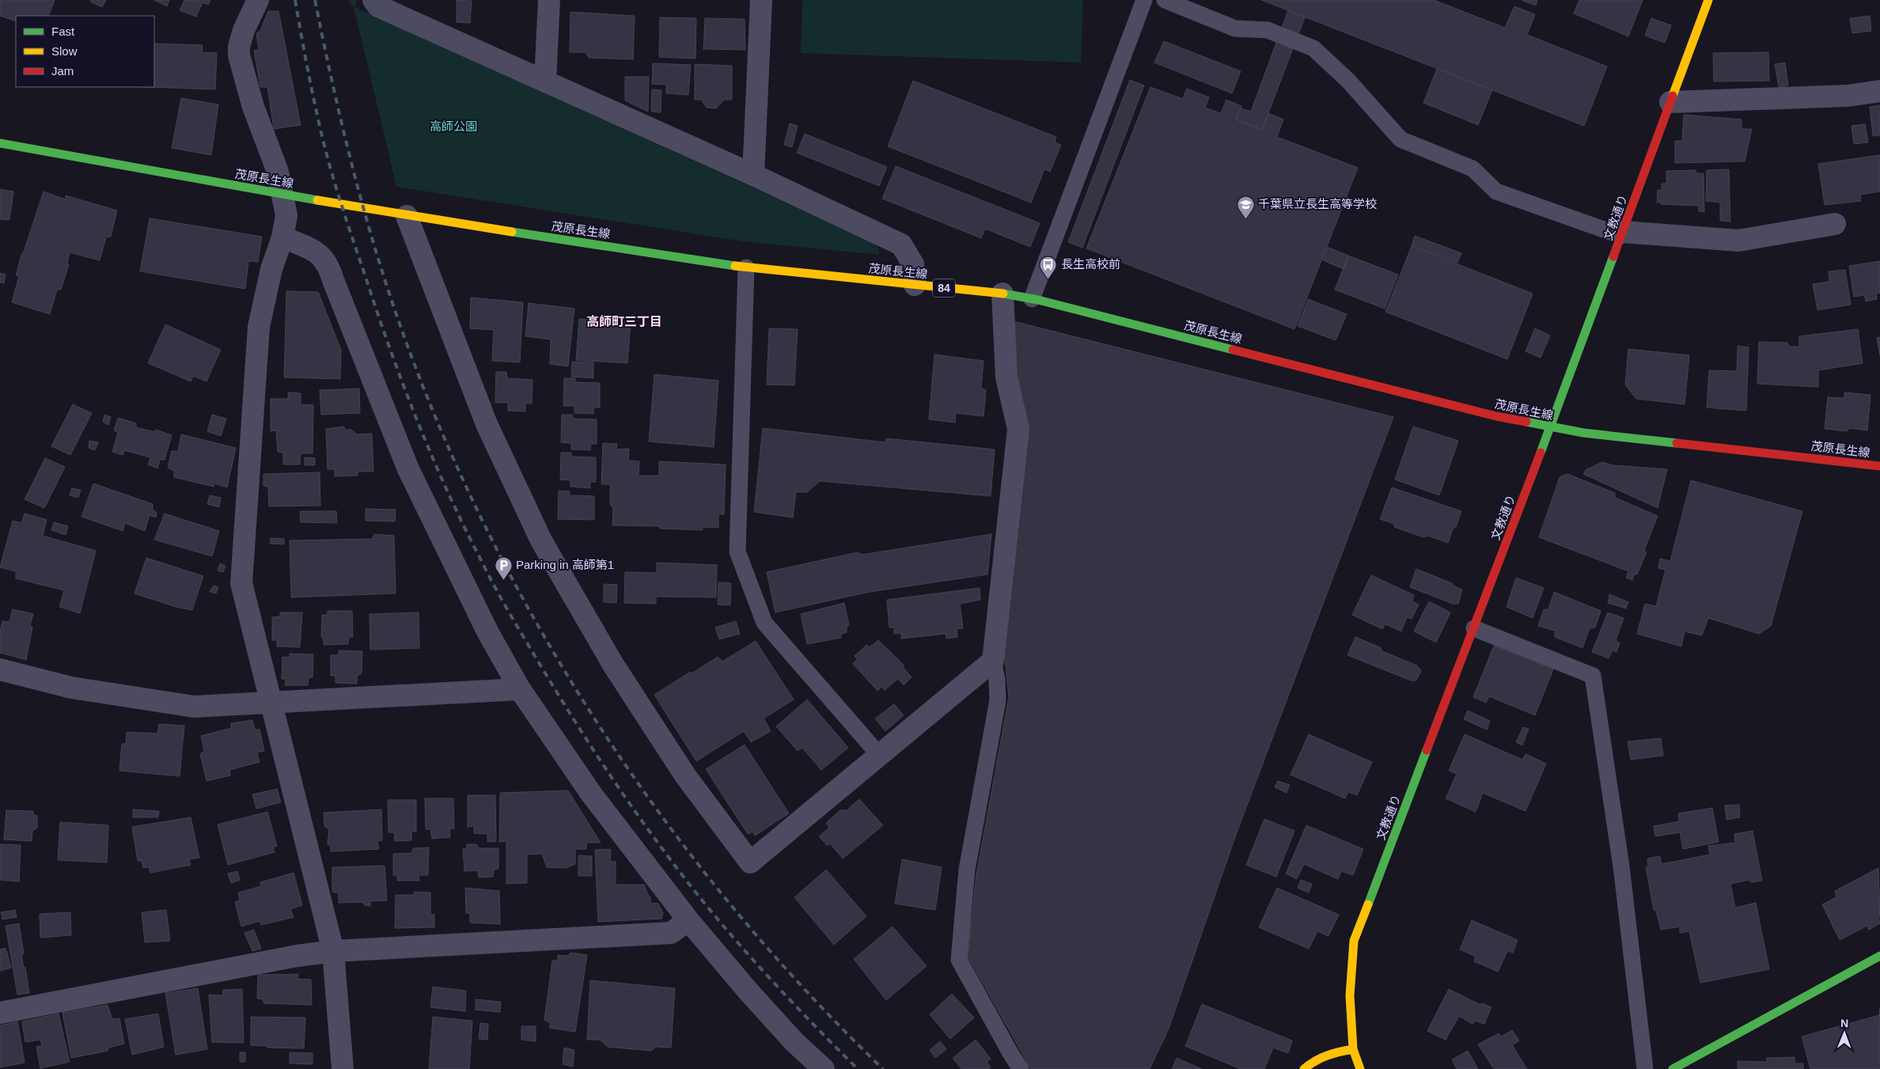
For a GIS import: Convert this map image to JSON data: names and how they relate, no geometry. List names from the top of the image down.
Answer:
{
  "streets": {
    "main road": ["茂原長生線", "文教通り", "84"]
  },
  "crossings": [
    ["茂原長生線", "文教通り"]
  ],
  "districts": ["高師町三丁目"],
  "parks": ["高師公園"],
  "places": {
    "school or university": ["千葉県立長生高等学校"],
    "bus stop": ["長生高校前"],
    "parking": ["Parking in 高師第1"]
  },
  "legend": ["Fast", "Slow", "Jam"],
  "north": "top"
}
